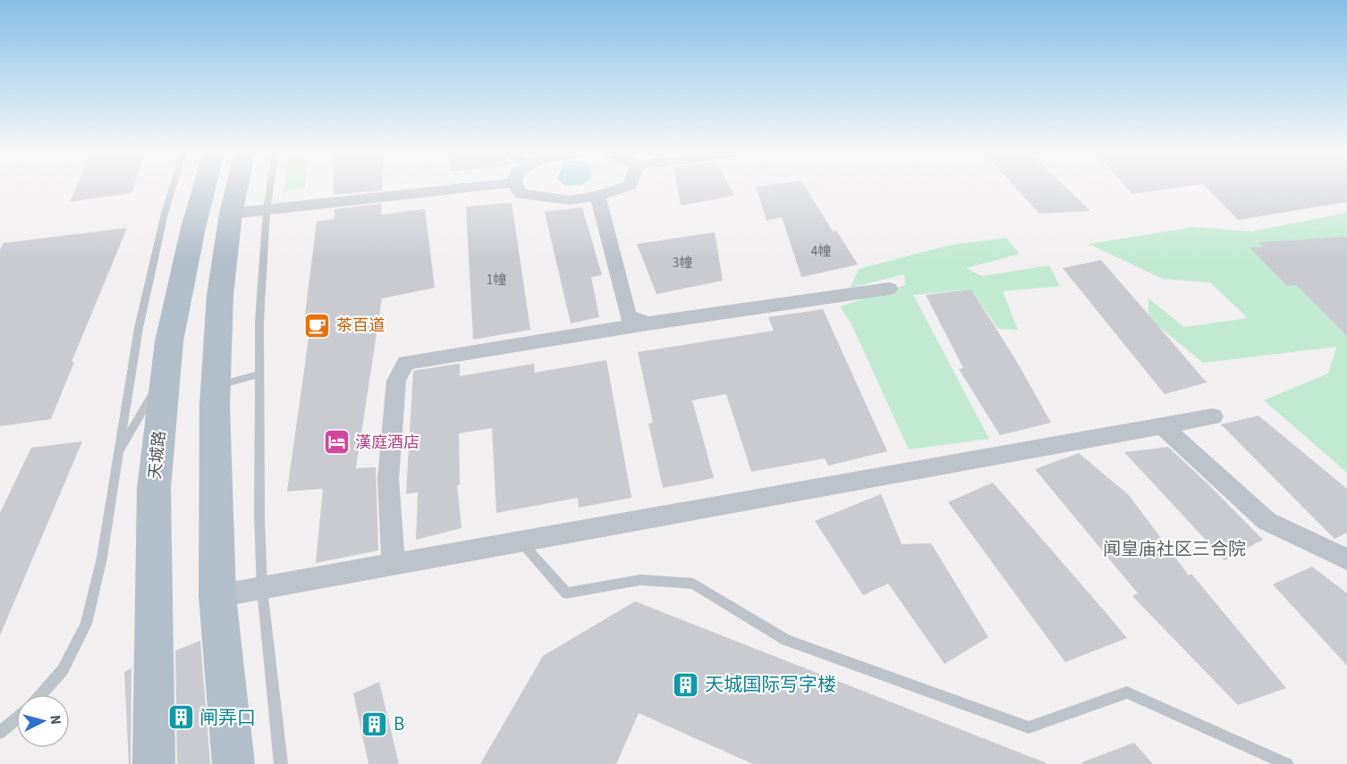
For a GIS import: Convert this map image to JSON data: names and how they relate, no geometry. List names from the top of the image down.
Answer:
{
  "streets": {
    "main road": ["天城路"]
  },
  "districts": ["闻皇庙社区三合院"],
  "places": {
    "cafe": ["茶百道"],
    "hotel": ["漢庭酒店"],
    "building": ["天城国际写字楼", "闸弄口", "B"]
  },
  "house_numbers": ["4幢", "3幢", "1幢"],
  "north": "right"
}
